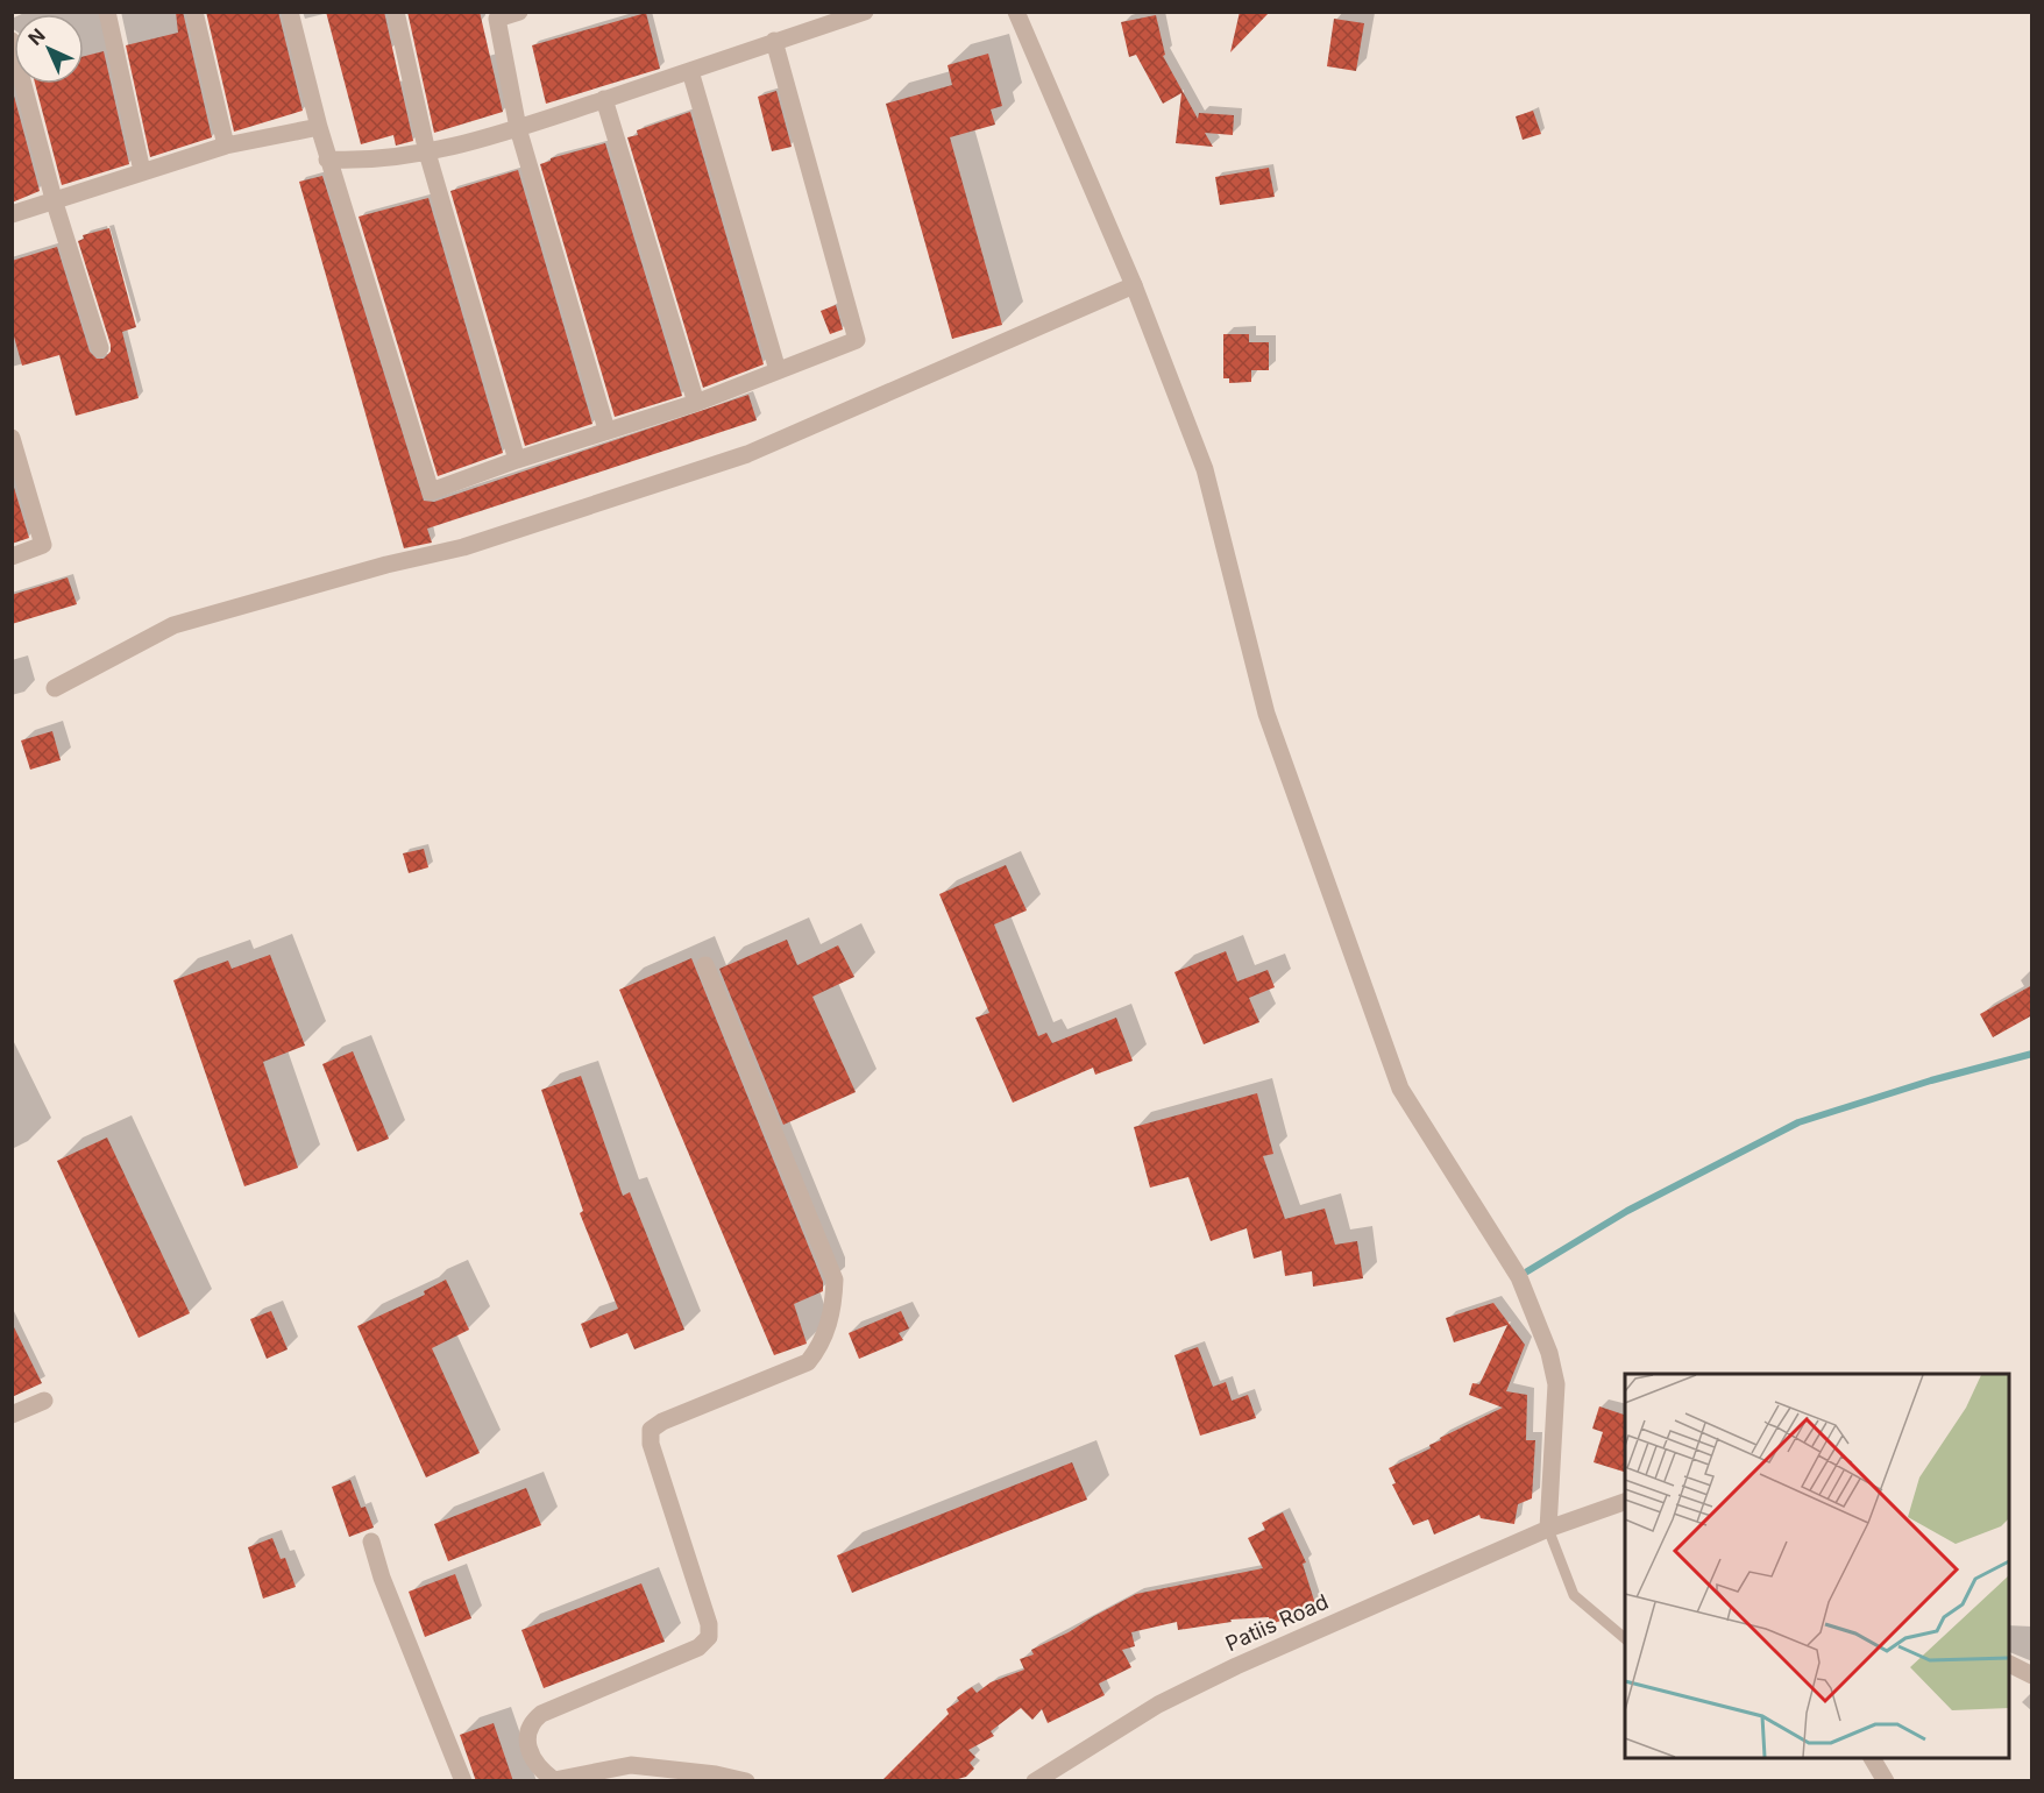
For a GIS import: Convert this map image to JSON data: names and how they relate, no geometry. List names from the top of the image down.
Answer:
{
  "streets": {
    "street": ["Patiis Road"]
  },
  "north": "top left"
}
